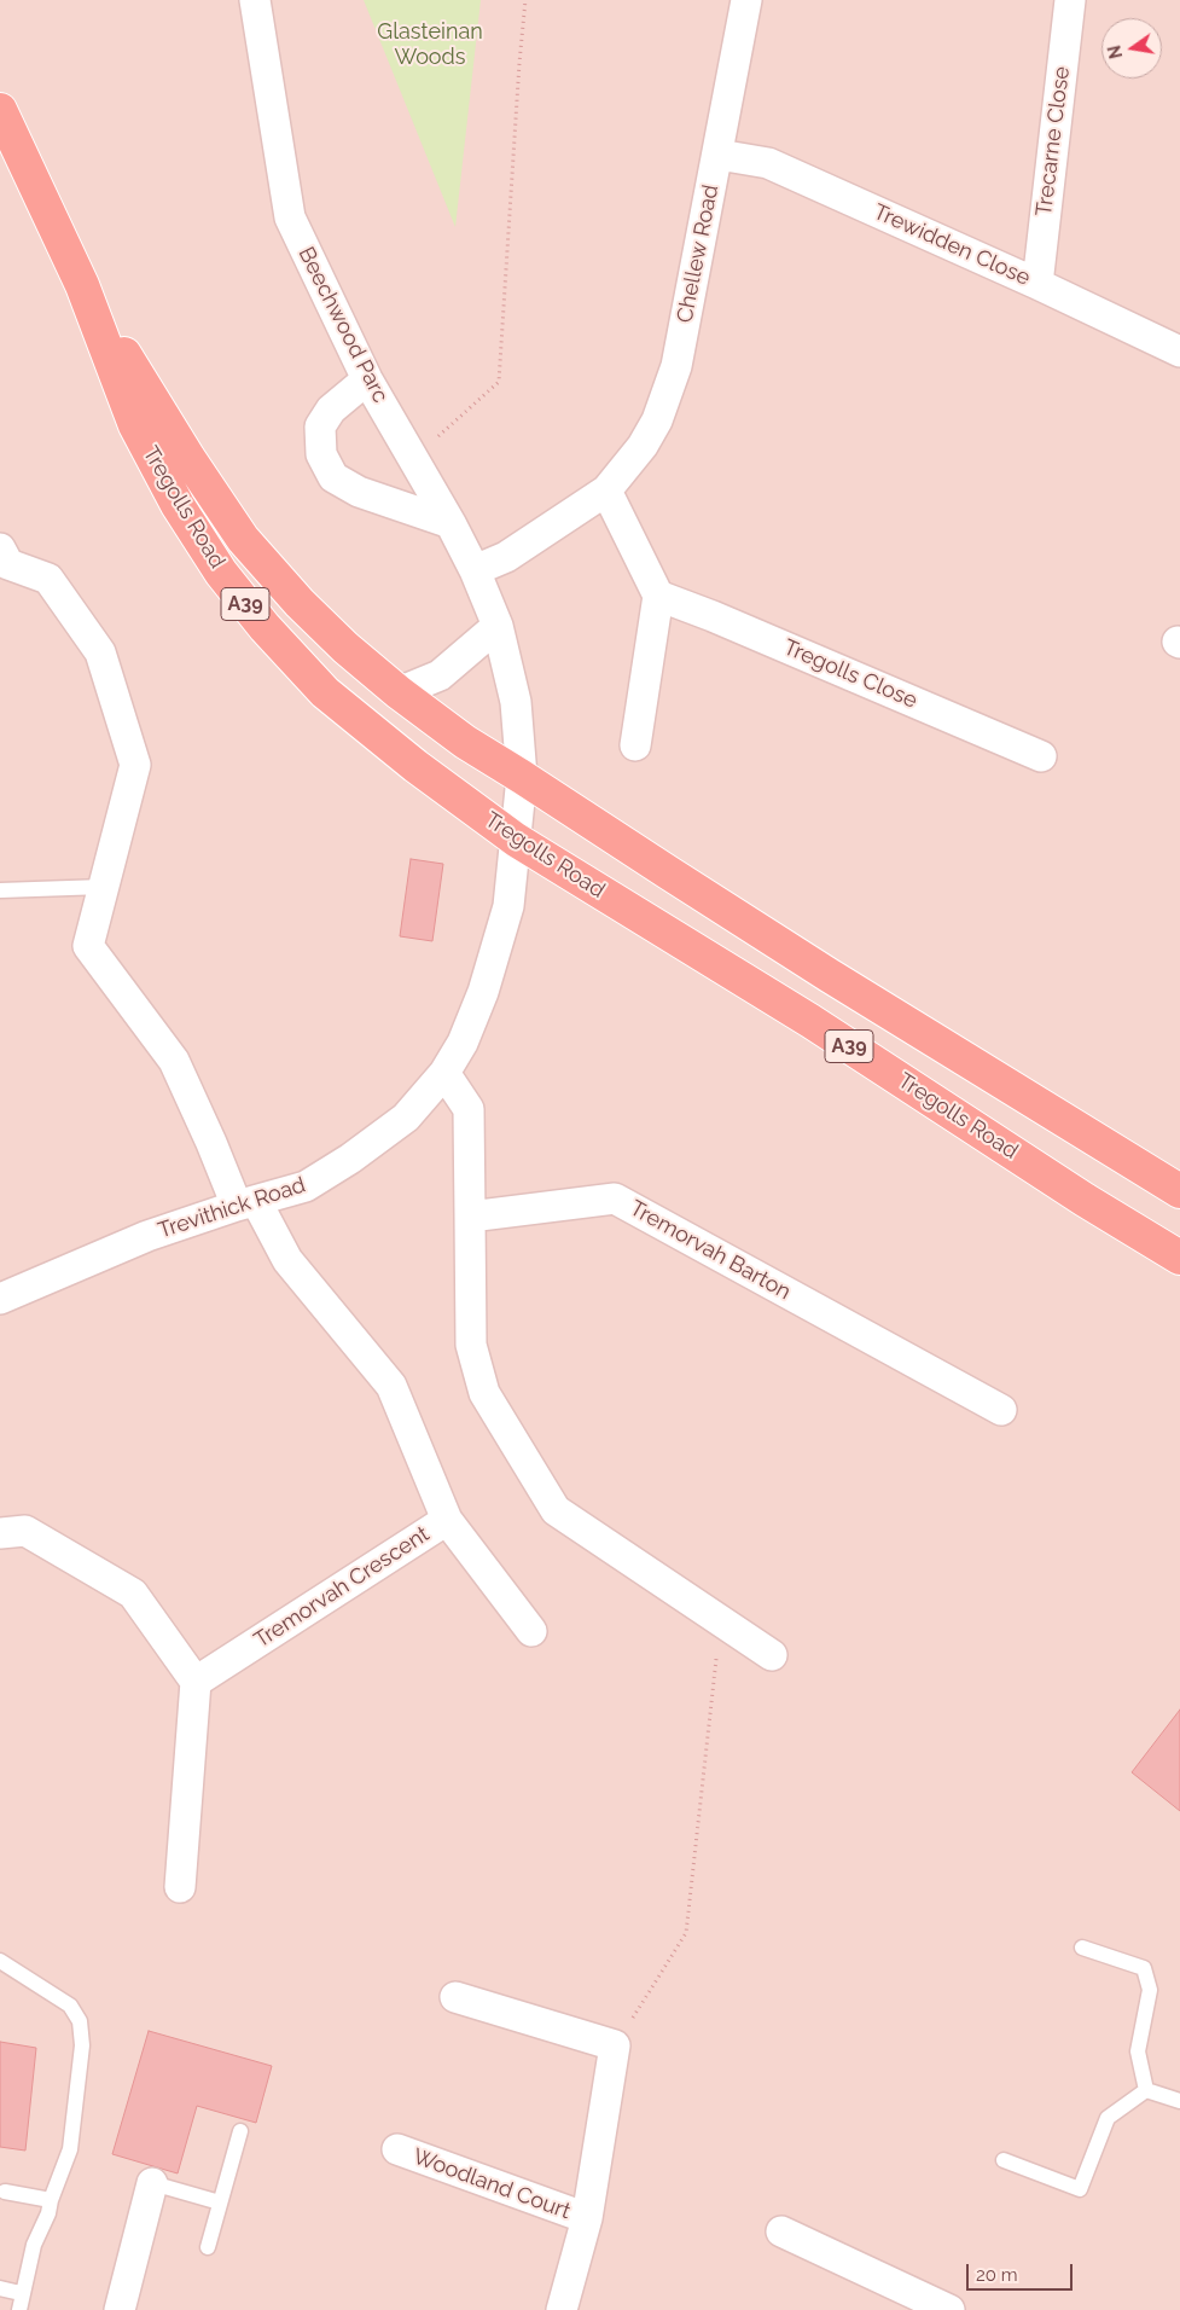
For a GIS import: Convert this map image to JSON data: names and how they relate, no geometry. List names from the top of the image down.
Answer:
{
  "streets": {
    "highway": ["Tregolls Road", "A39"],
    "street": [
      "Trecarne Close",
      "Trewidden Close",
      "Chellew Road",
      "Beechwood Parc",
      "Tregolls Close",
      "Trevithick Road",
      "Tremorvah Barton",
      "Tremorvah Crescent",
      "Woodland Court"
    ]
  },
  "crossings": [
    ["Trecarne Close", "Trewidden Close"],
    ["Trewidden Close", "Chellew Road"],
    ["Chellew Road", "Beechwood Parc"],
    ["Beechwood Parc", "Tregolls Road"],
    ["Beechwood Parc", "Trevithick Road"],
    ["Tregolls Road", "Trevithick Road"],
    ["Trevithick Road", "Tremorvah Crescent"]
  ],
  "parks": ["Glasteinan Woods"],
  "scale_bar": "20 m",
  "north": "left"
}
